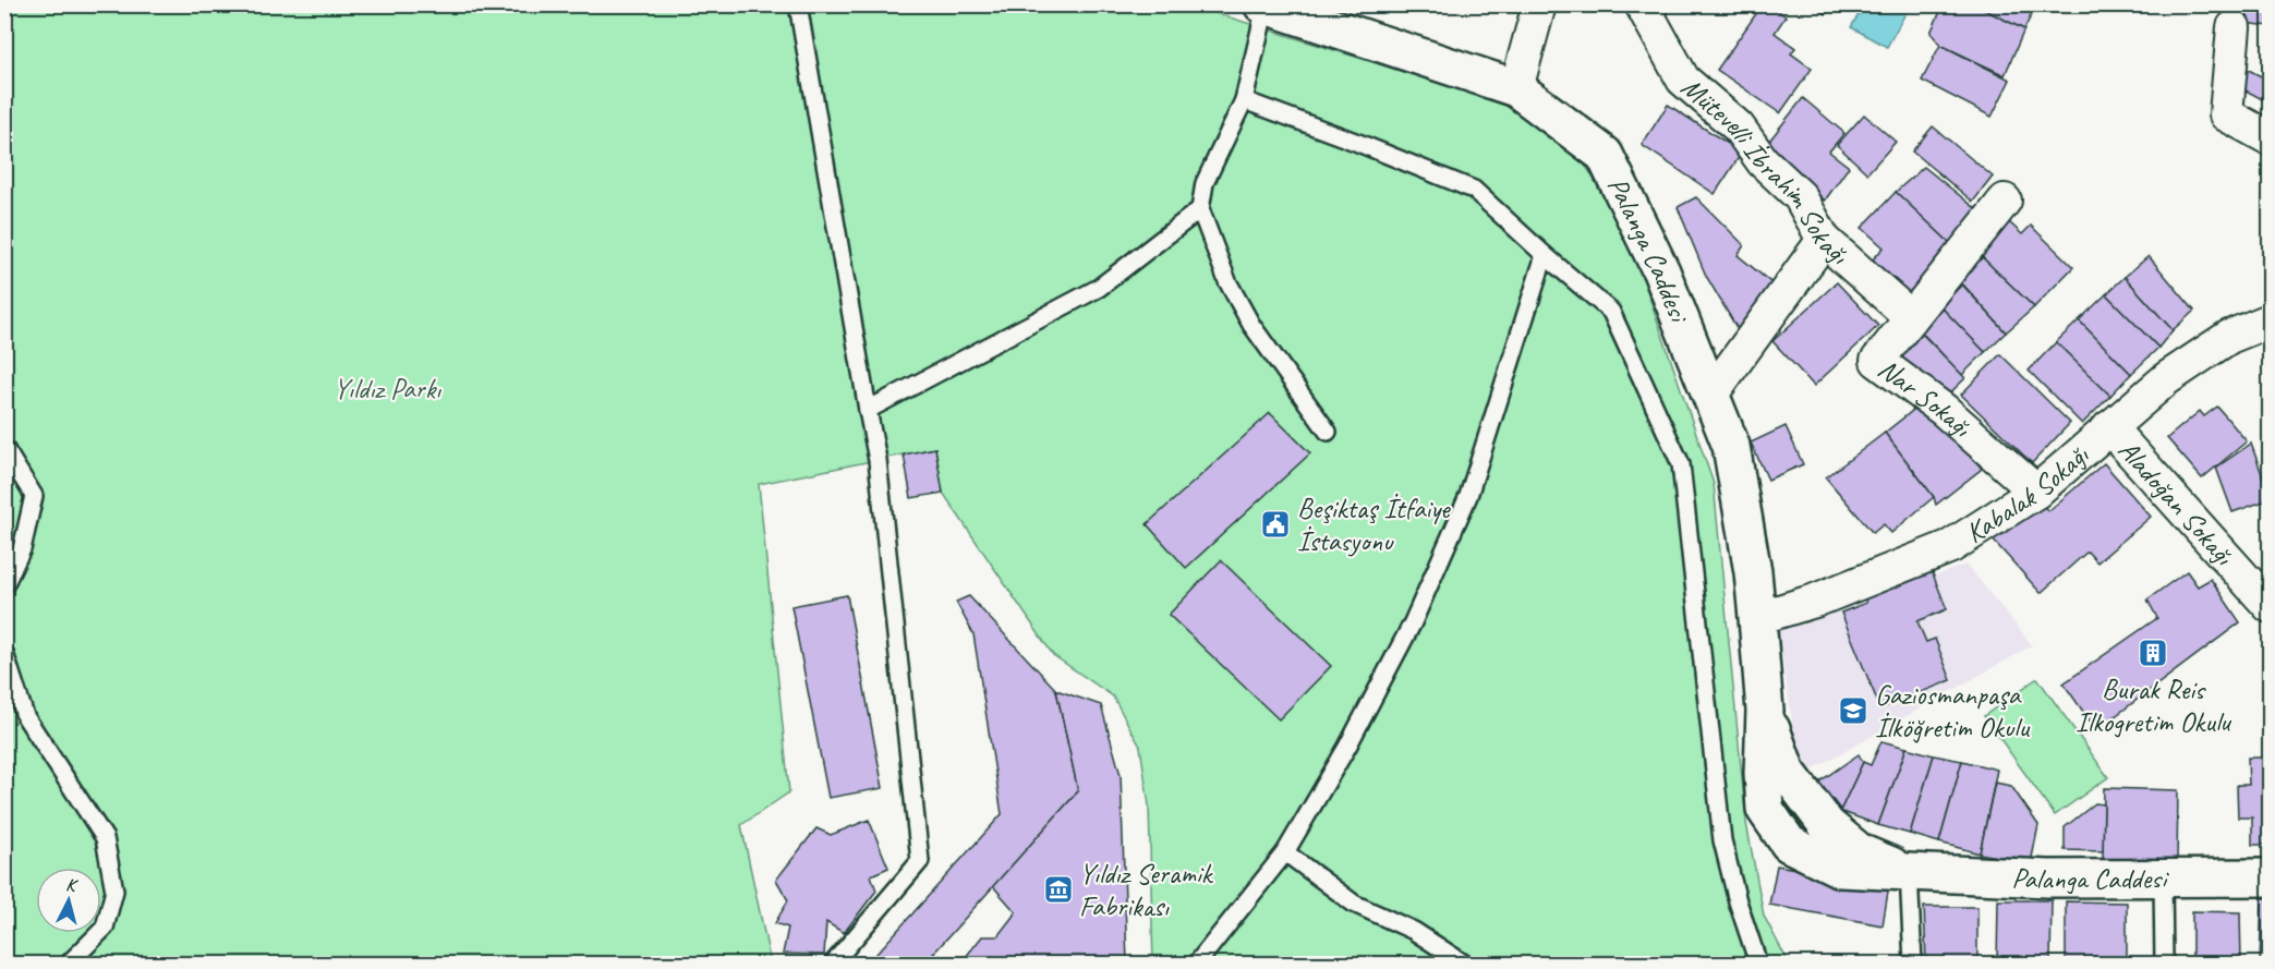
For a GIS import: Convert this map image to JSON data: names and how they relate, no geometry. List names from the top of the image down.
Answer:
{
  "streets": {
    "main road": ["Palanga Caddesi"],
    "street": [
      "Mütevelli İbrahim Sokağı",
      "Nar Sokağı",
      "Kabalak Sokağı",
      "Aladoğan Sokağı"
    ]
  },
  "crossings": [
    ["Mütevelli İbrahim Sokağı", "Nar Sokağı"],
    ["Palanga Caddesi", "Kabalak Sokağı"],
    ["Nar Sokağı", "Kabalak Sokağı"],
    ["Kabalak Sokağı", "Aladoğan Sokağı"]
  ],
  "parks": ["Yıldız Parkı"],
  "places": {
    "public building": ["Beşiktaş İtfaiye İstasyonu"],
    "building": ["Burak Reis Ilkogretim Okulu"],
    "school or university": ["Gaziosmanpaşa İlköğretim Okulu"],
    "museum": ["Yıldız Seramik Fabrikası"]
  },
  "north": "top"
}
